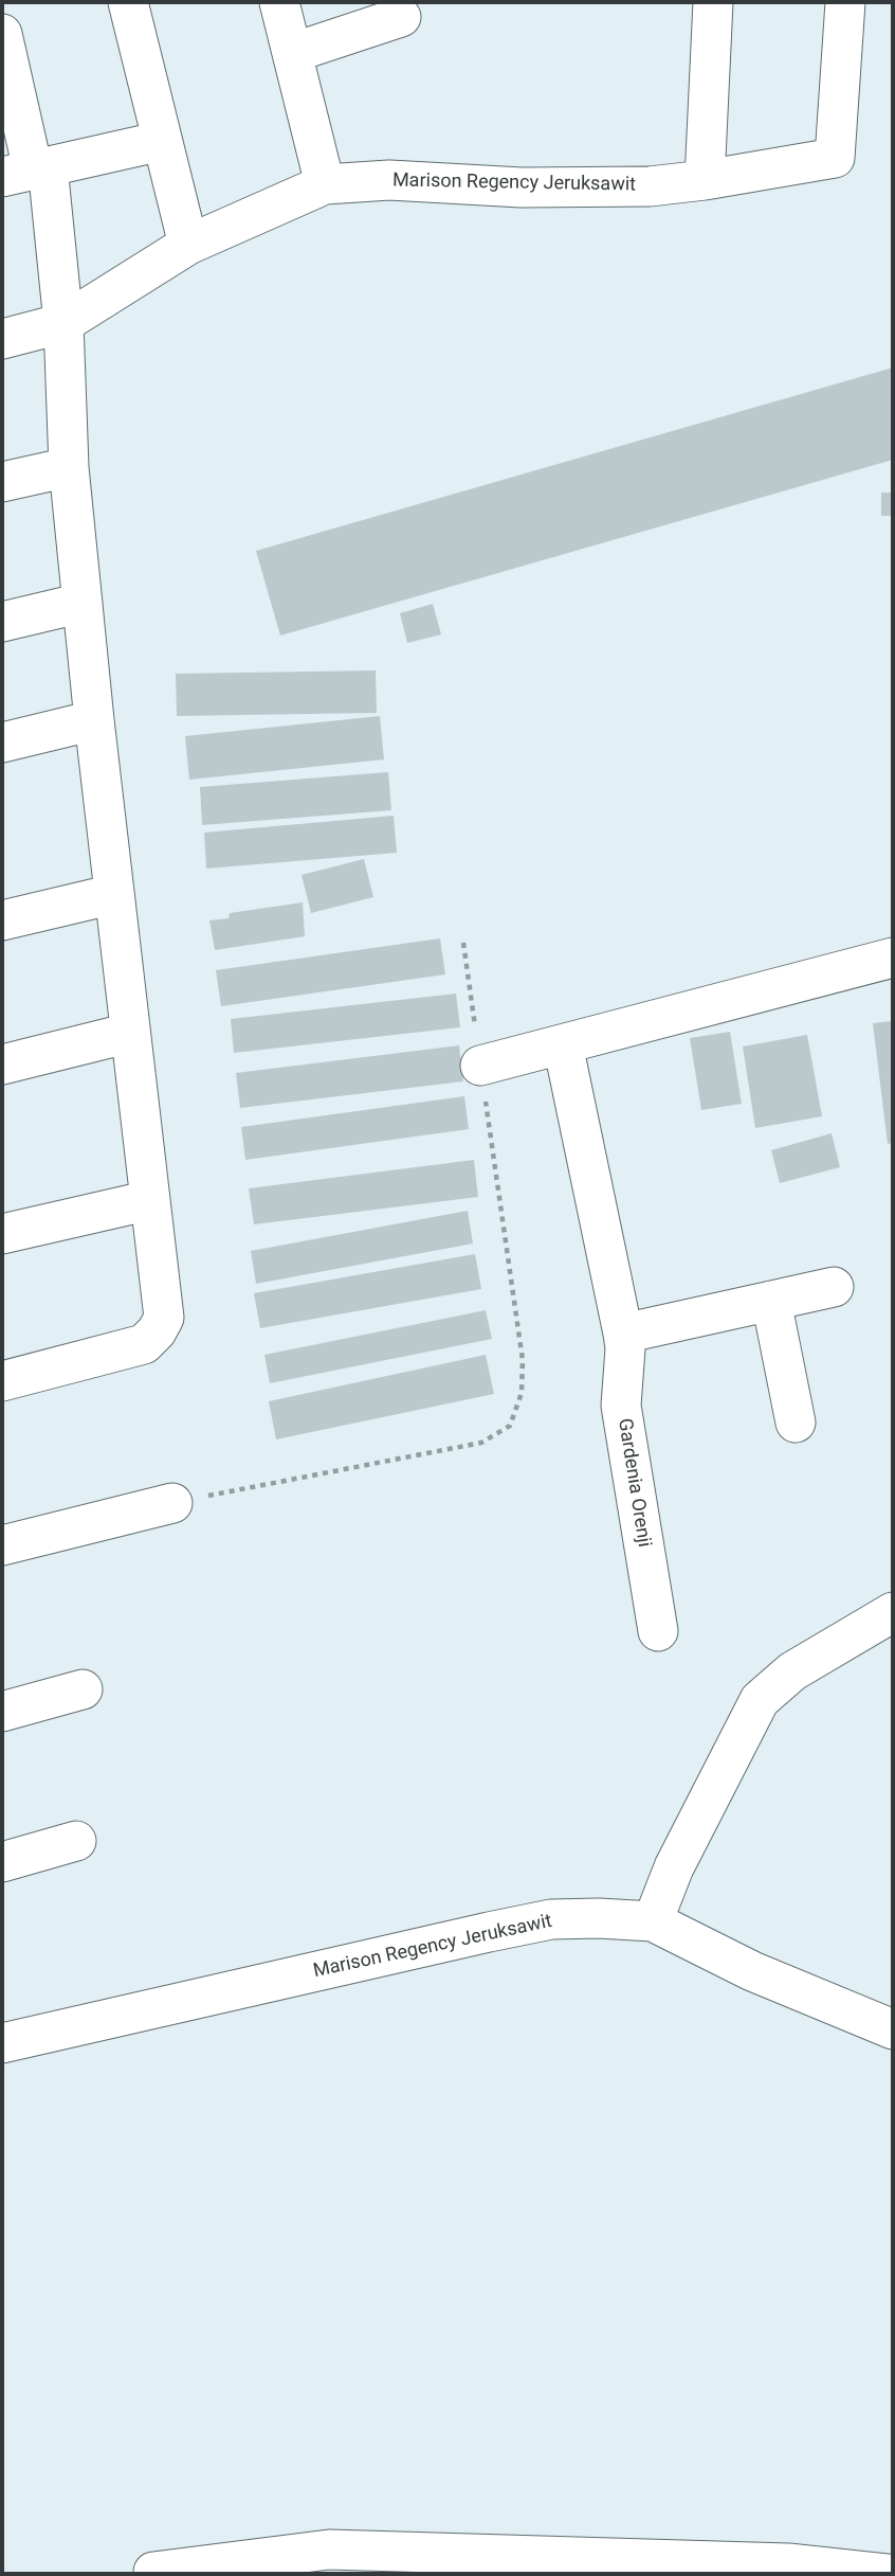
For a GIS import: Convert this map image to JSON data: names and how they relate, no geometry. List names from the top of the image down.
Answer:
{
  "streets": {
    "street": ["Marison Regency Jeruksawit", "Gardenia Orenji"]
  }
}
